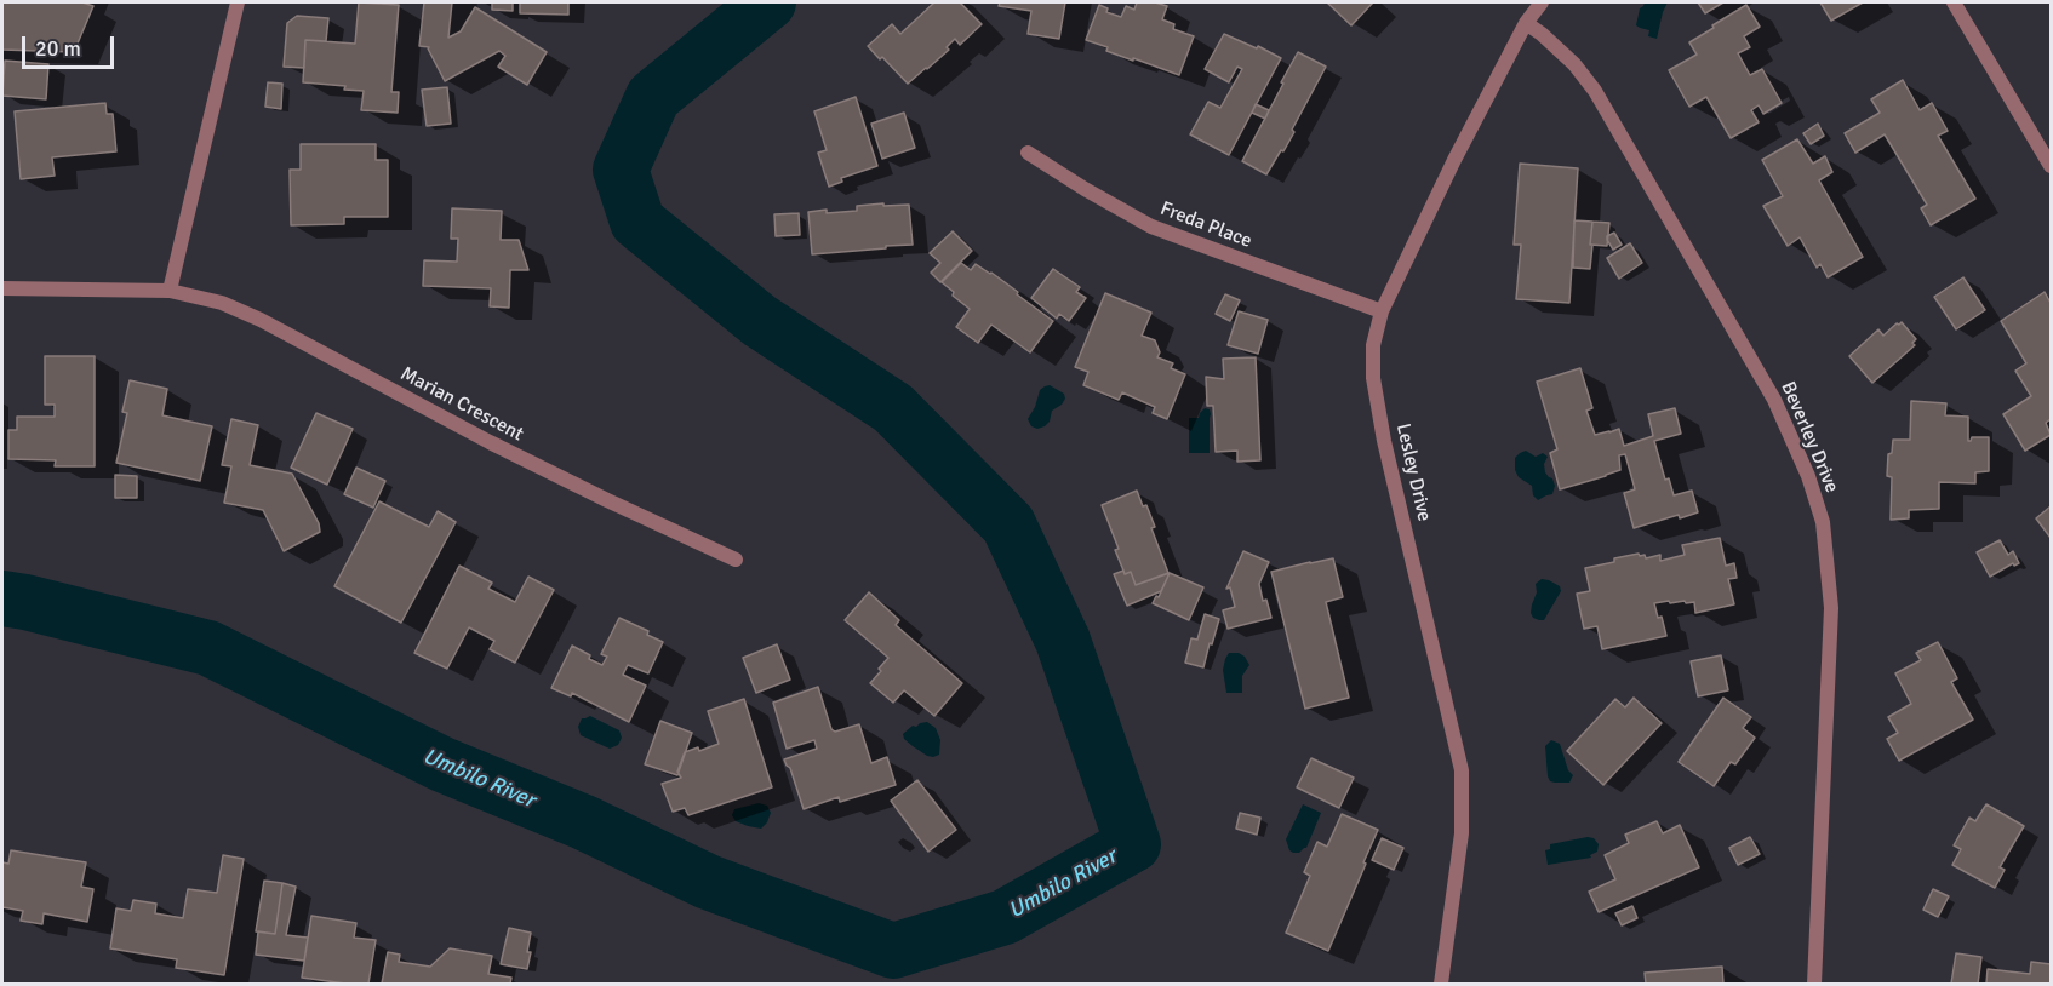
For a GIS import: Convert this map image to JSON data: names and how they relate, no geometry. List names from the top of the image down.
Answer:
{
  "streets": {
    "street": [
      "Freda Place",
      "Marian Crescent",
      "Beverley Drive",
      "Lesley Drive"
    ]
  },
  "crossings": [
    ["Freda Place", "Lesley Drive"],
    ["Beverley Drive", "Lesley Drive"]
  ],
  "water": ["Umbilo River"],
  "scale_bar": "20 m"
}
